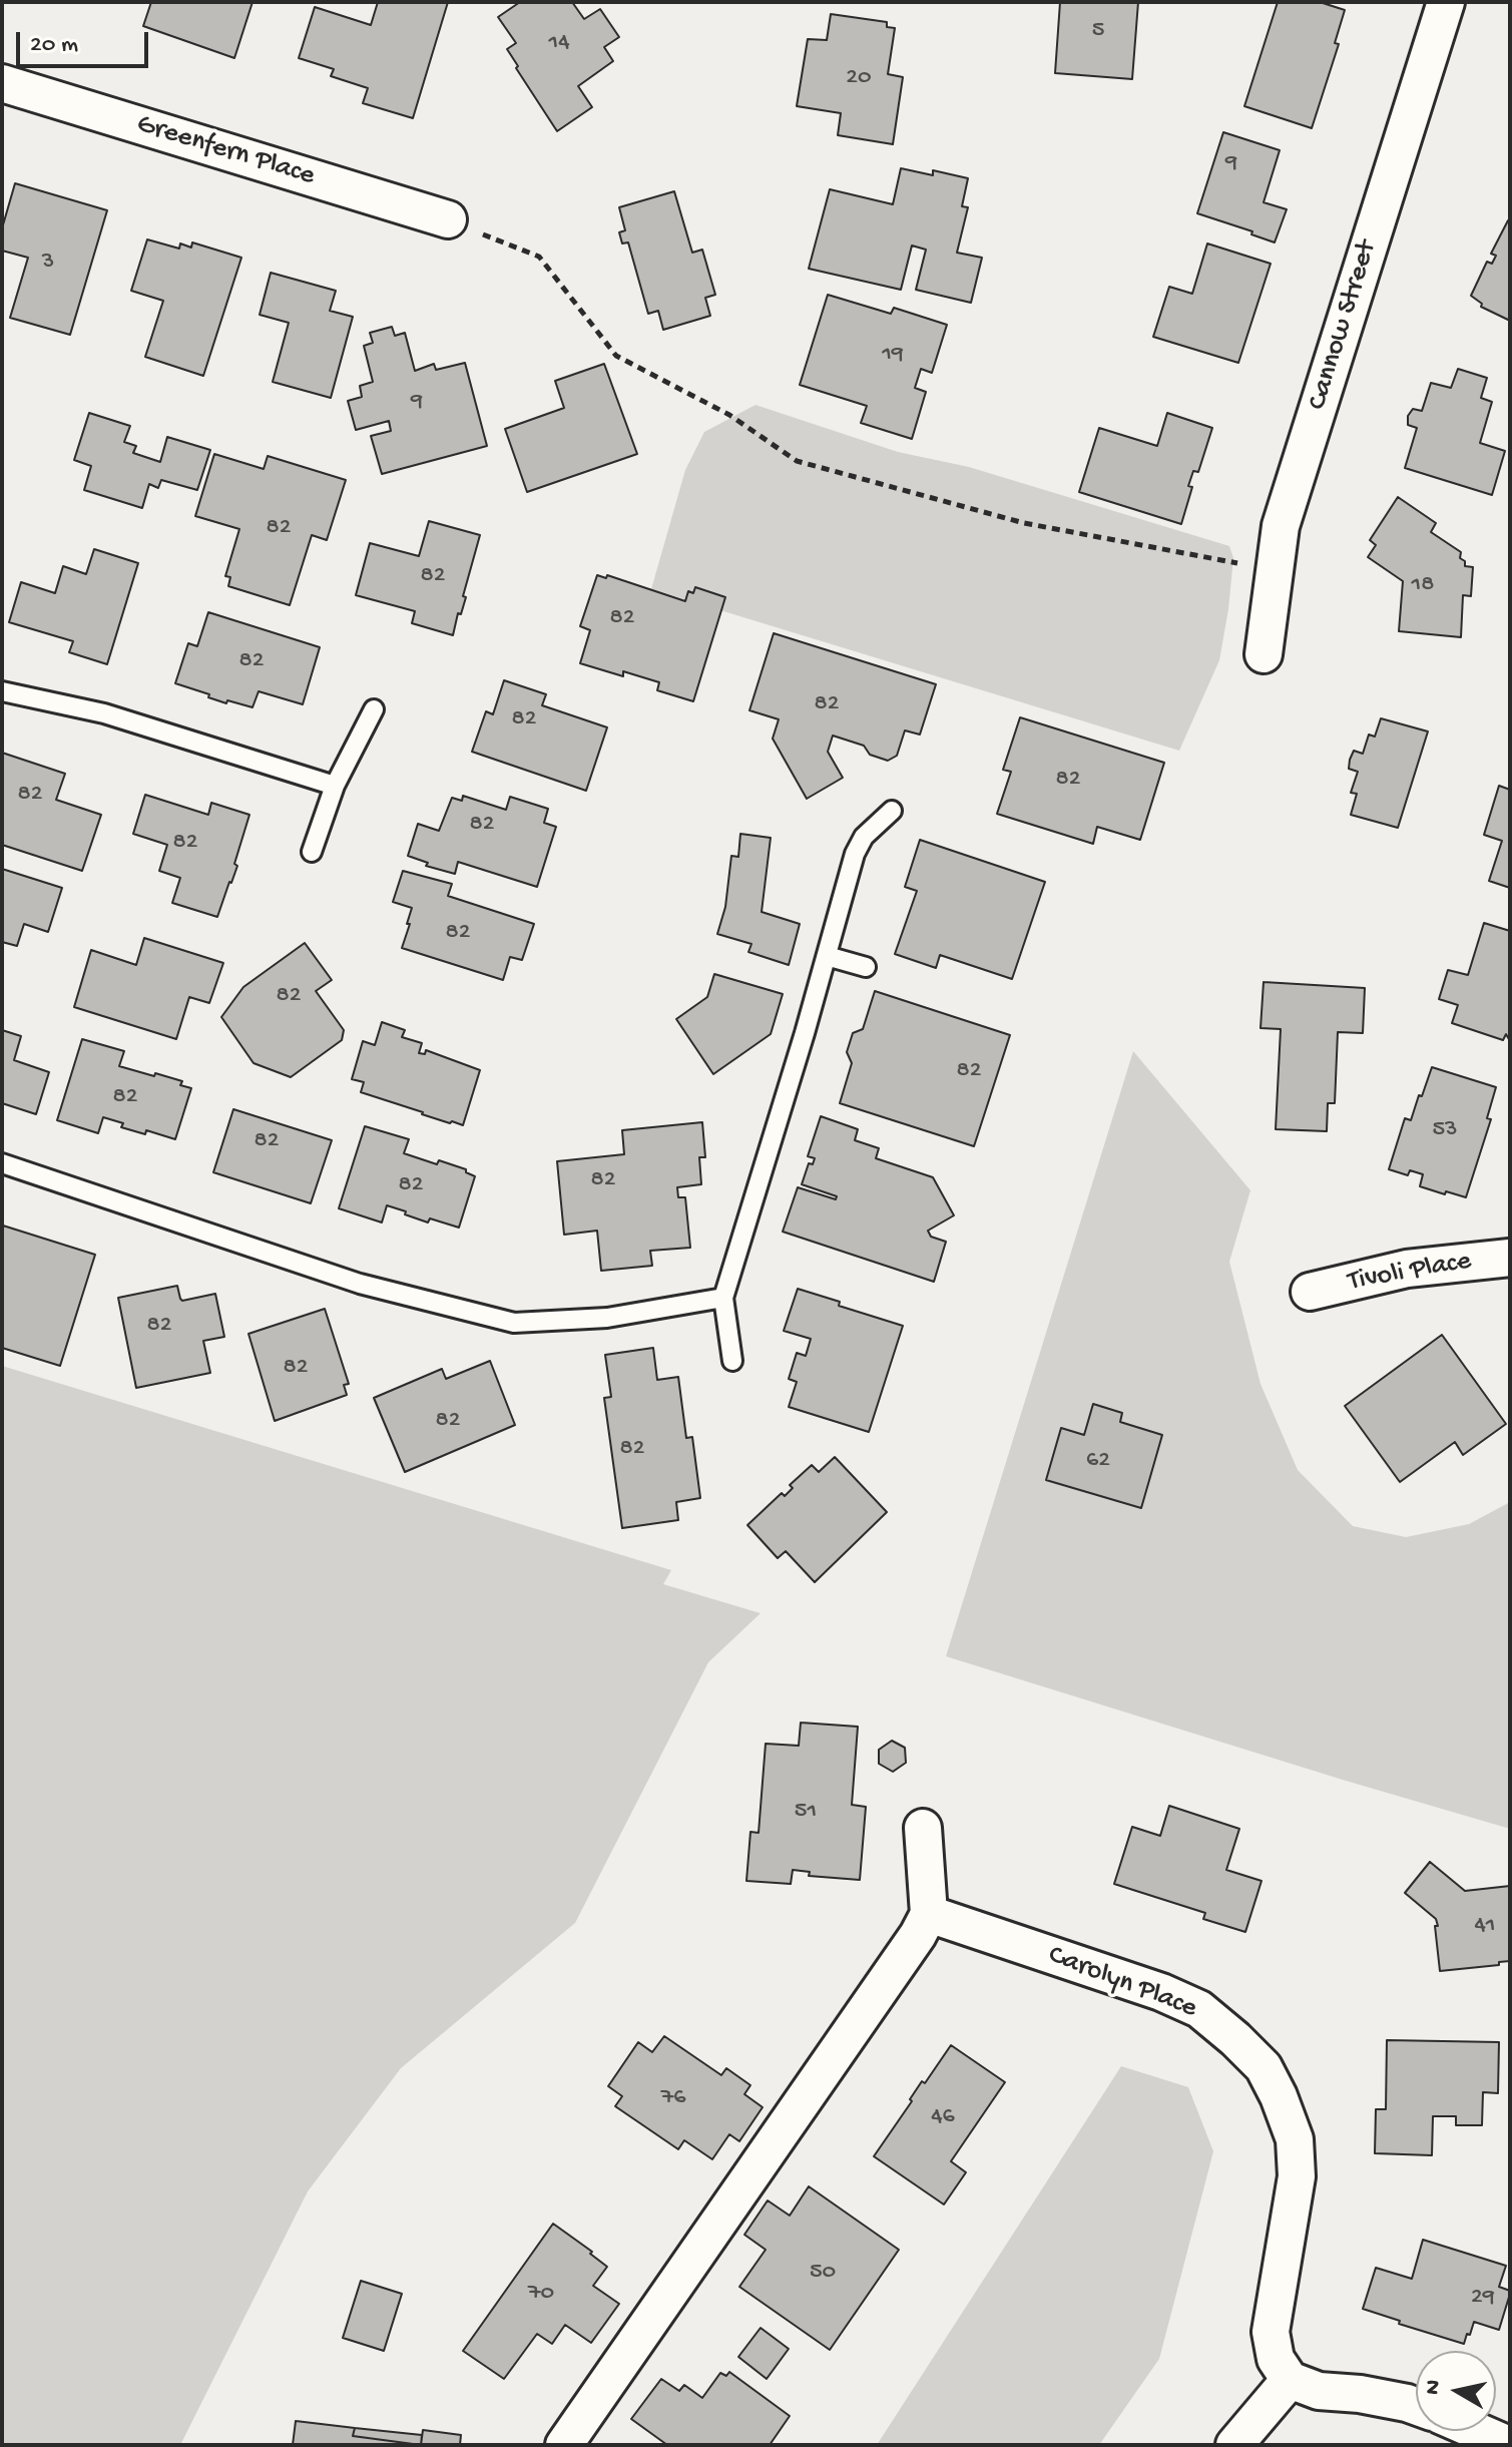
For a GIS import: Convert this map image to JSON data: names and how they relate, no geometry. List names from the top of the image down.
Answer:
{
  "streets": {
    "street": [
      "Greenfern Place",
      "Cannow Street",
      "Tivoli Place",
      "Carolyn Place"
    ]
  },
  "house_numbers": [
    "5",
    "14",
    "20",
    "9",
    "3",
    "19",
    "9",
    "82",
    "82",
    "18",
    "82",
    "82",
    "82",
    "82",
    "82",
    "82",
    "82",
    "82",
    "82",
    "82",
    "82",
    "82",
    "53",
    "82",
    "82",
    "82",
    "82",
    "82",
    "82",
    "82",
    "62",
    "51",
    "41",
    "76",
    "46",
    "50",
    "70",
    "29"
  ],
  "scale_bar": "20 m",
  "north": "left"
}
